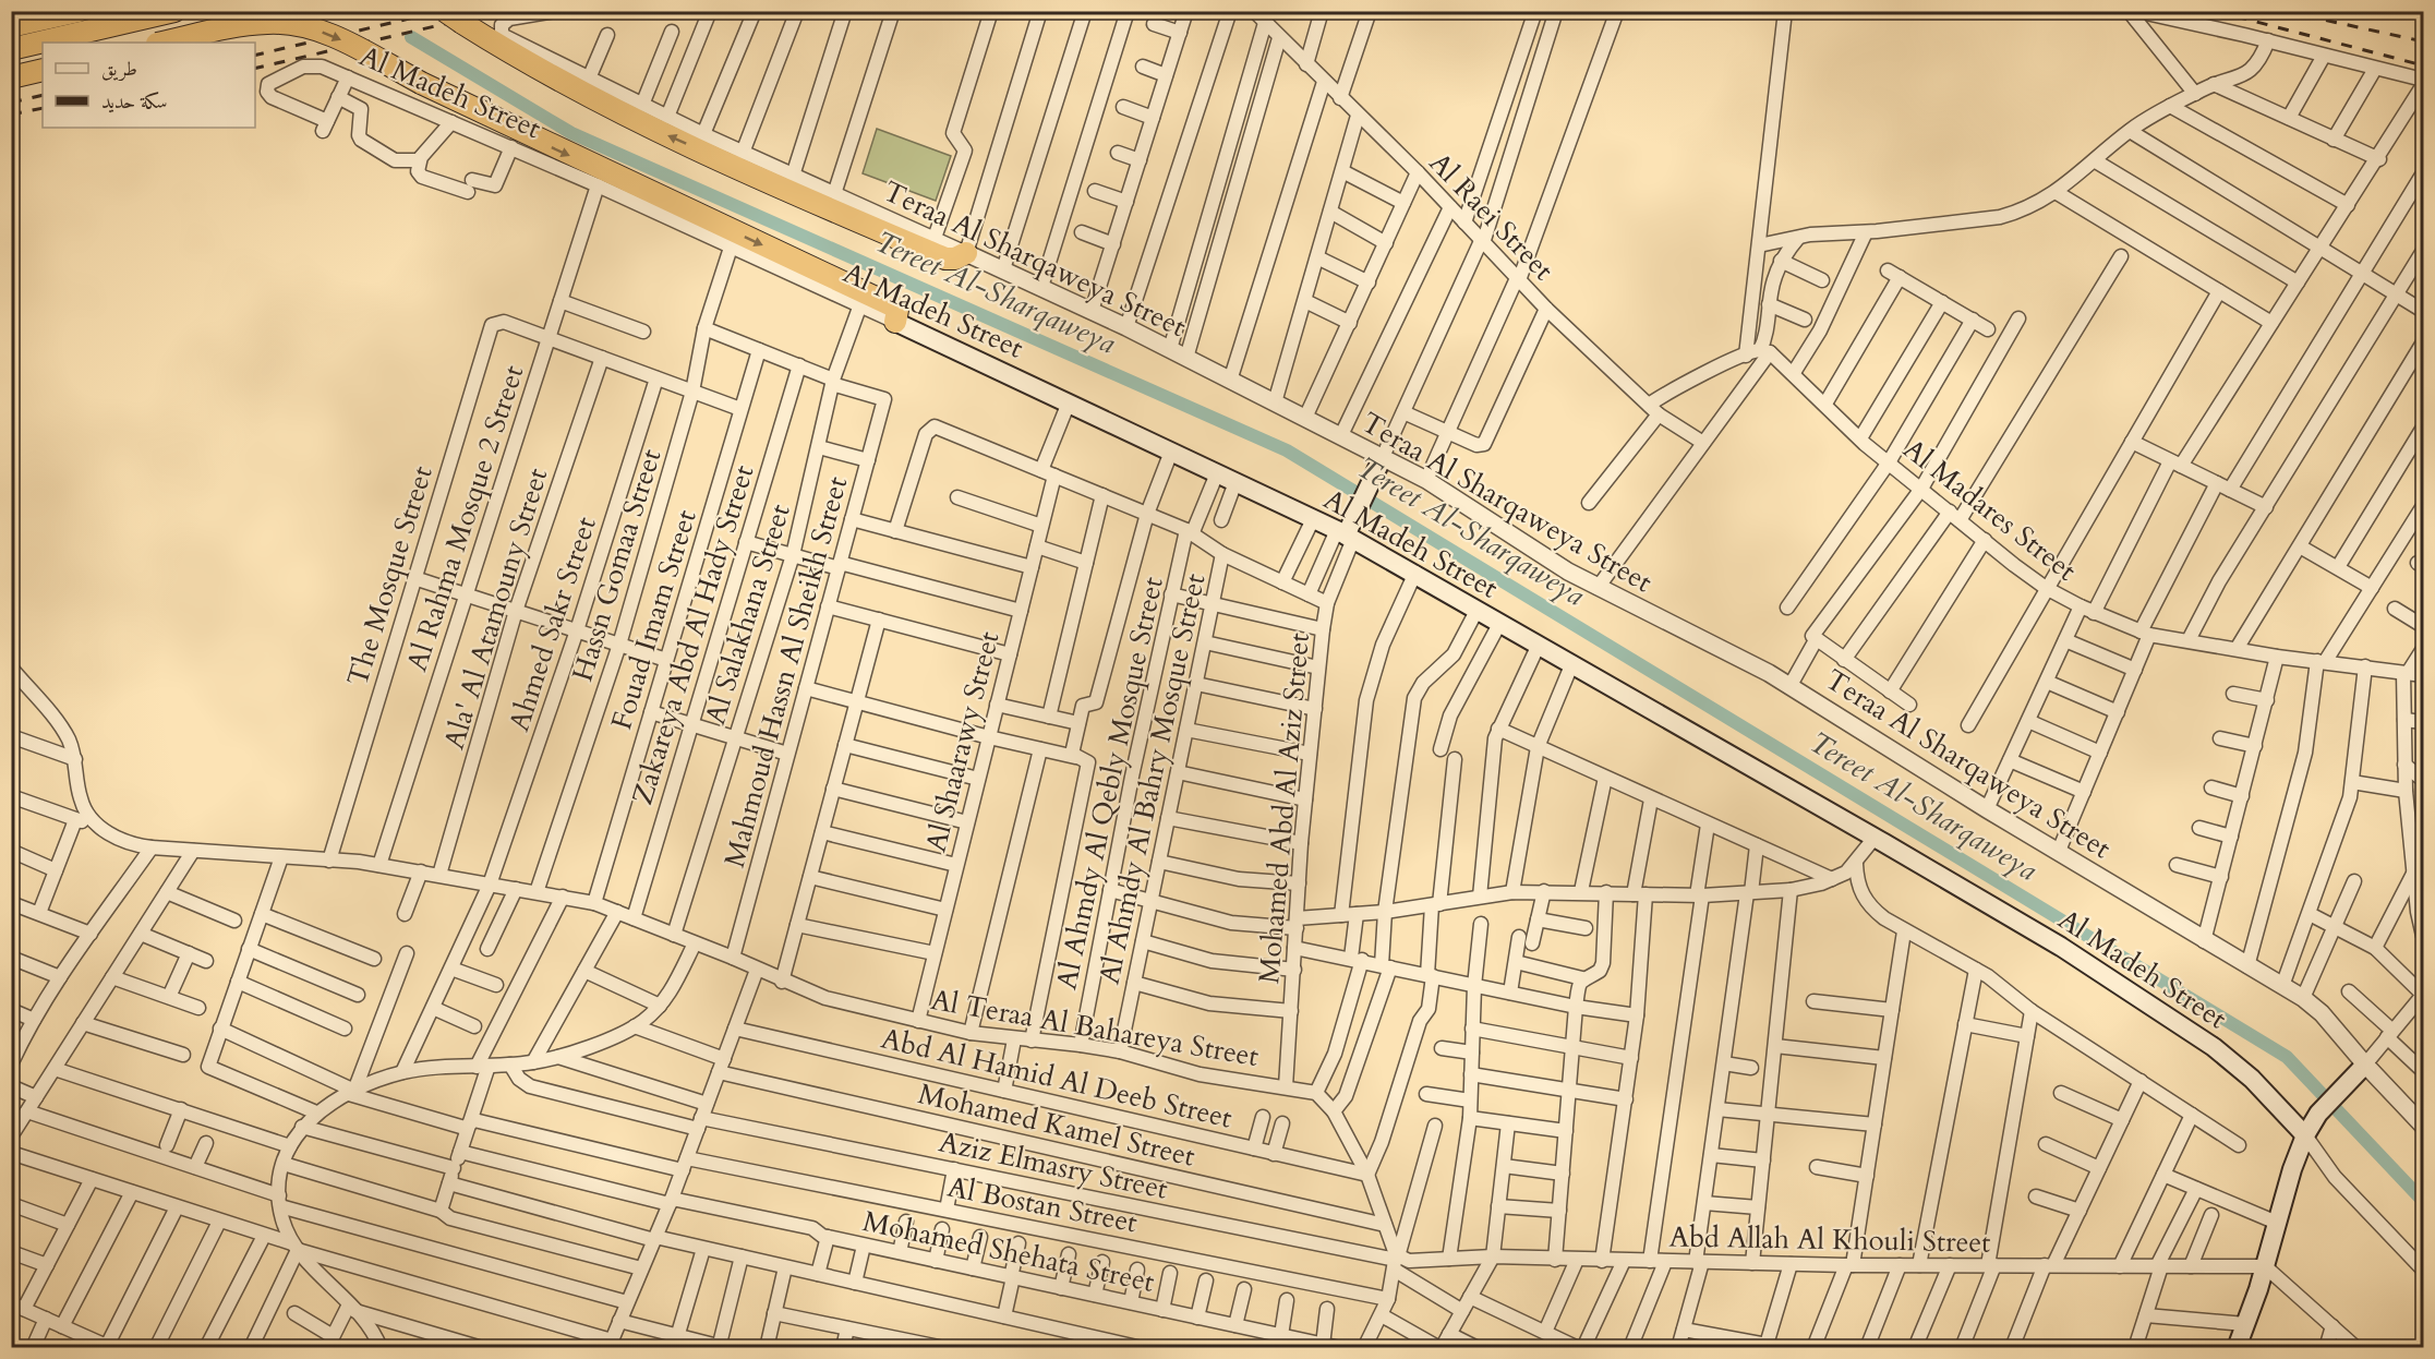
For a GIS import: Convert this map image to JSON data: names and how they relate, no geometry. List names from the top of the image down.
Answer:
{
  "streets": {
    "main road": ["Al Madeh Street"],
    "street": [
      "Al Raei Street",
      "Teraa Al Sharqaweya Street",
      "Al Madares Street",
      "Al Rahma Mosque 2 Street",
      "Hassn Gomaa Street",
      "The Mosque Street",
      "Ala' Al Atamouny Street",
      "Al Salakhana Street",
      "Fouad Imam Street",
      "Ahmed Sakr Street",
      "Zakareya Abd Al Hady Street",
      "Mahmoud Hassn Al Sheikh Street",
      "Al Shaarawy Street",
      "Al Ahmdy Al Bahry Mosque Street",
      "Al Ahmdy Al Qebly Mosque Street",
      "Mohamed Abd Al Aziz Street",
      "Al Teraa Al Bahareya Street",
      "Abd Al Hamid Al Deeb Street",
      "Mohamed Kamel Street",
      "Aziz Elmasry Street",
      "Al Bostan Street",
      "Abd Allah Al Khouli Street",
      "Mohamed Shehata Street"
    ]
  },
  "crossings": [
    ["Al Madeh Street", "Al Rahma Mosque 2 Street"],
    ["Al Madeh Street", "Hassn Gomaa Street"],
    ["Al Madeh Street", "Al Salakhana Street"],
    ["Al Madeh Street", "Al Ahmdy Al Qebly Mosque Street"],
    ["Al Madeh Street", "Mohamed Abd Al Aziz Street"],
    ["Al Rahma Mosque 2 Street", "The Mosque Street"],
    ["Al Rahma Mosque 2 Street", "Al Teraa Al Bahareya Street"],
    ["Hassn Gomaa Street", "Al Teraa Al Bahareya Street"],
    ["The Mosque Street", "Al Teraa Al Bahareya Street"],
    ["Ala' Al Atamouny Street", "Al Teraa Al Bahareya Street"],
    ["Al Salakhana Street", "Mahmoud Hassn Al Sheikh Street"],
    ["Al Salakhana Street", "Al Teraa Al Bahareya Street"],
    ["Fouad Imam Street", "Al Teraa Al Bahareya Street"],
    ["Ahmed Sakr Street", "Al Teraa Al Bahareya Street"],
    ["Zakareya Abd Al Hady Street", "Al Teraa Al Bahareya Street"],
    ["Mahmoud Hassn Al Sheikh Street", "Al Teraa Al Bahareya Street"],
    ["Al Shaarawy Street", "Al Teraa Al Bahareya Street"],
    ["Al Ahmdy Al Bahry Mosque Street", "Al Teraa Al Bahareya Street"],
    ["Al Ahmdy Al Qebly Mosque Street", "Al Teraa Al Bahareya Street"],
    ["Mohamed Abd Al Aziz Street", "Al Teraa Al Bahareya Street"],
    ["Aziz Elmasry Street", "Abd Allah Al Khouli Street"]
  ],
  "water": ["Tereet Al-Sharqaweya"],
  "legend": ["طريق", "سكة حديد"]
}
